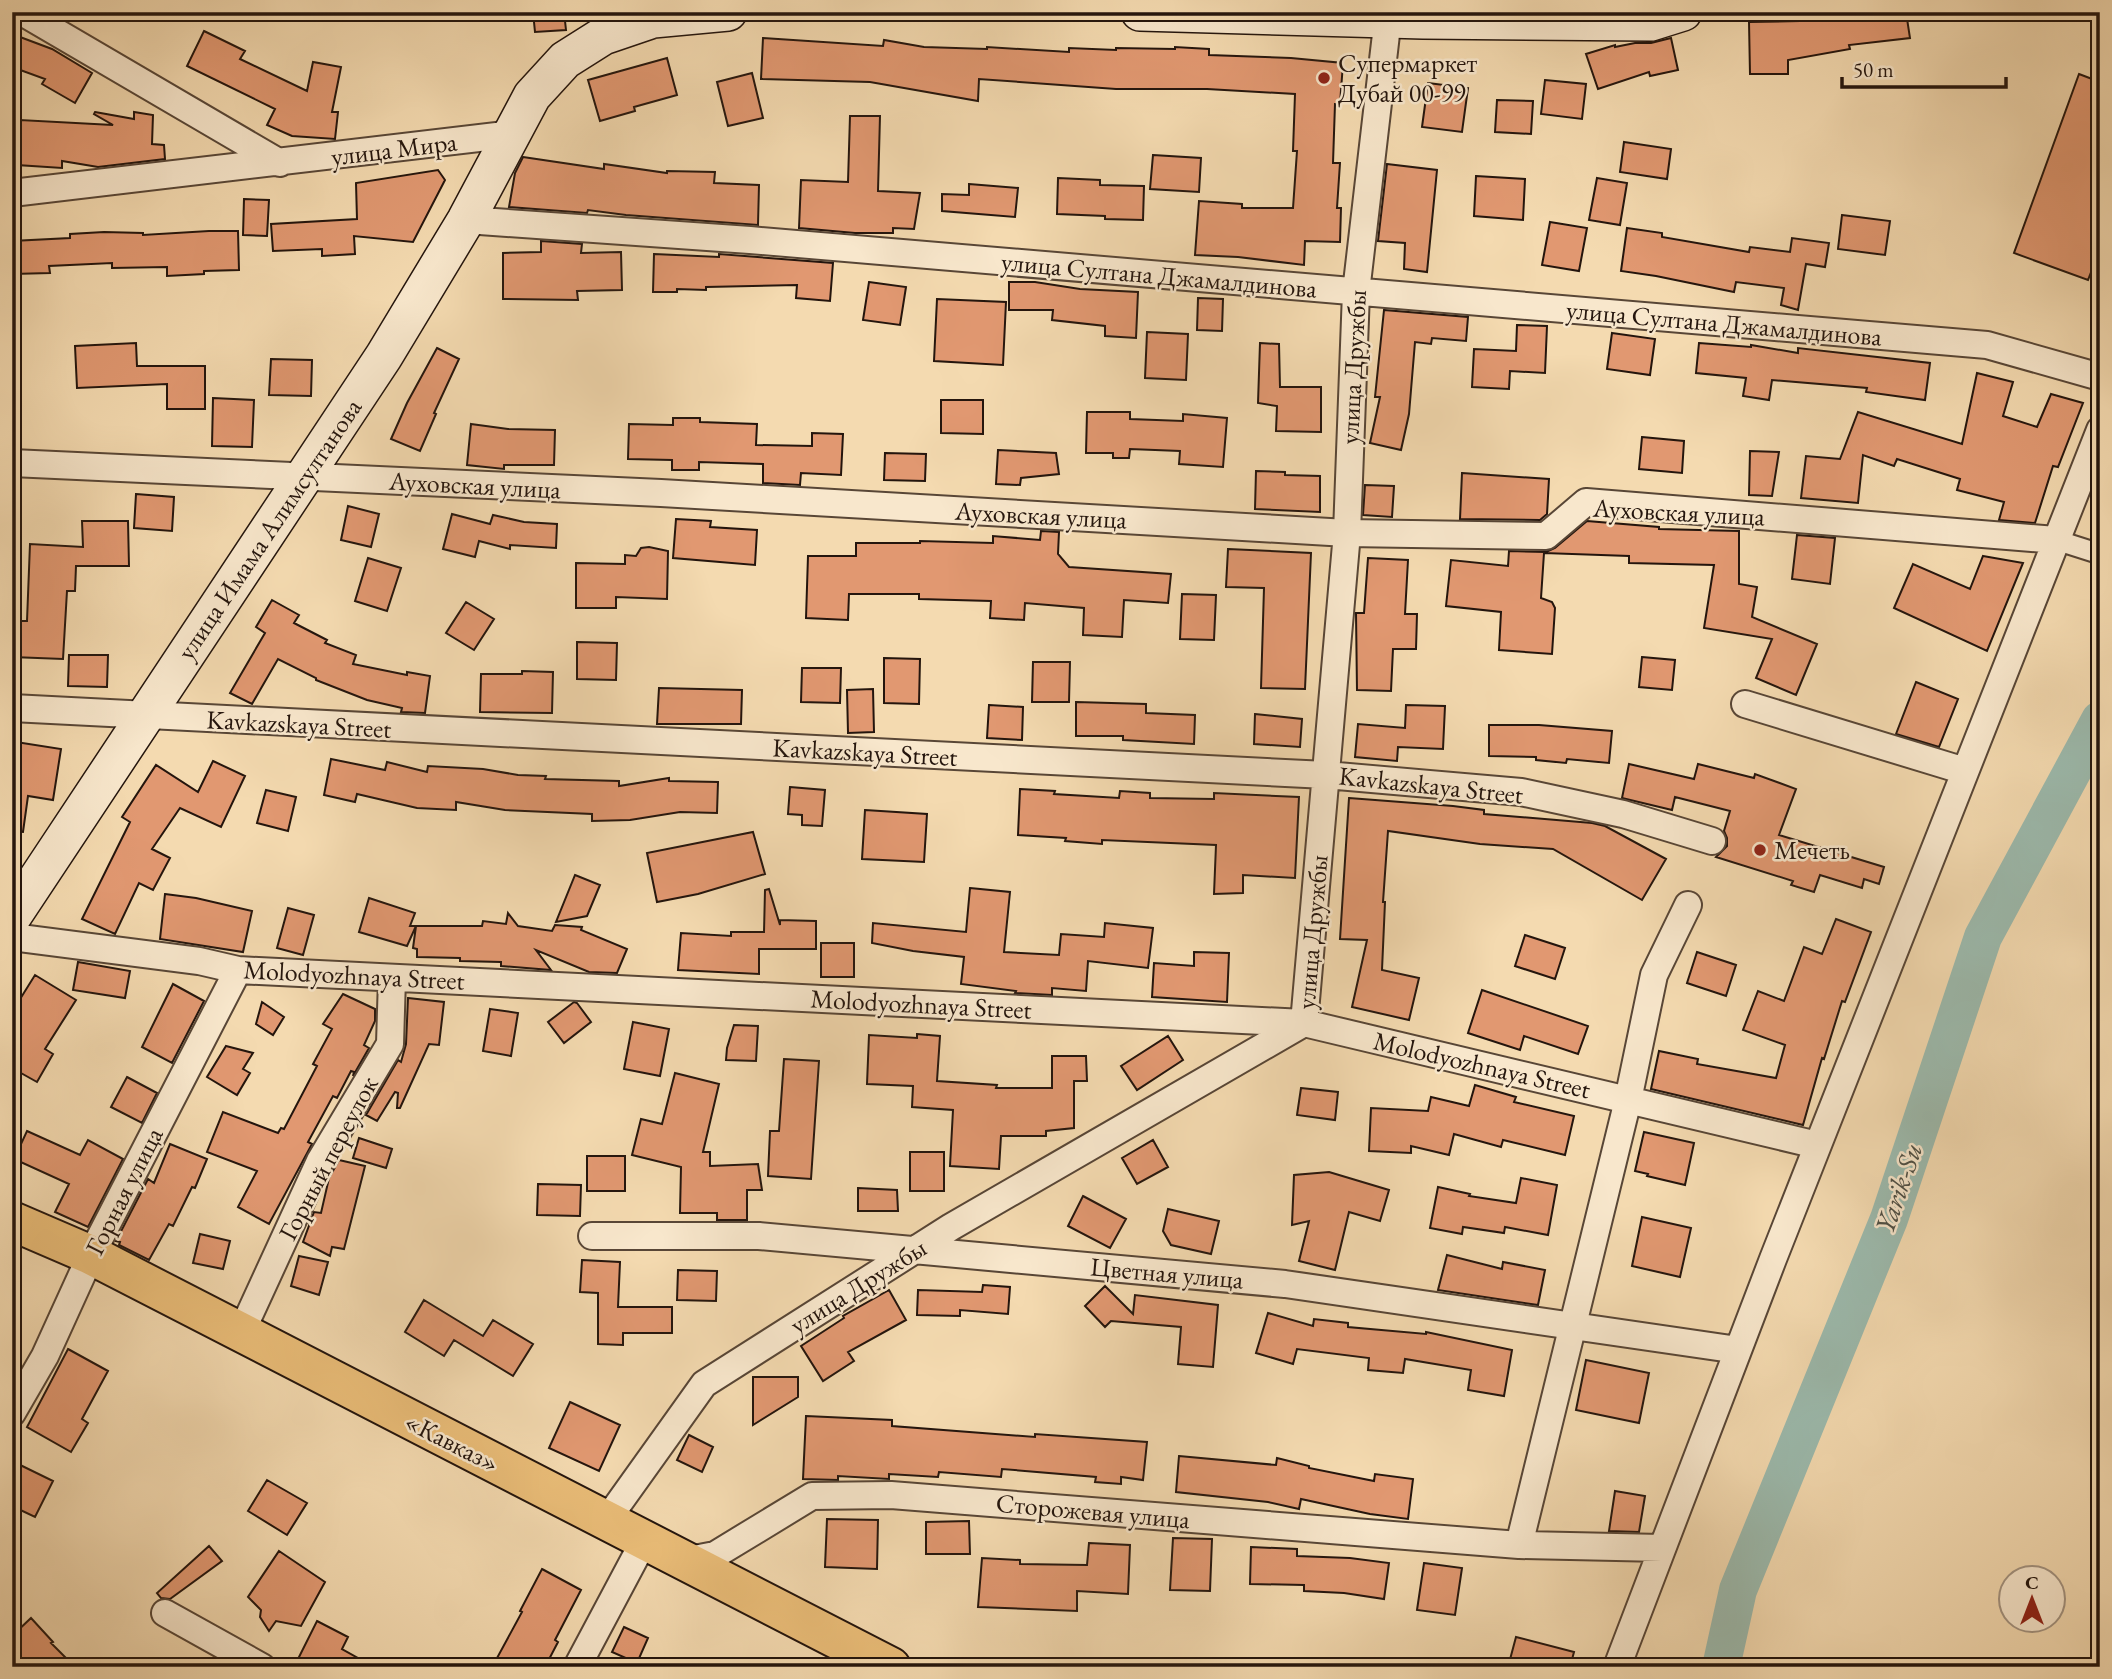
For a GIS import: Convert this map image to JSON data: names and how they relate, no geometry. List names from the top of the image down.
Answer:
{
  "streets": {
    "highway": ["«Кавказ»"],
    "main road": ["улица Имама Алимсултанова"],
    "street": [
      "улица Мира",
      "улица Султана Джамалдинова",
      "улица Дружбы",
      "Ауховская улица",
      "Kavkazskaya Street",
      "Molodyozhnaya Street",
      "Горный переулок",
      "Горная улица",
      "Цветная улица",
      "Сторожевая улица"
    ]
  },
  "crossings": [
    ["улица Мира", "улица Имама Алимсултанова"],
    ["улица Султана Джамалдинова", "улица Дружбы"],
    ["улица Султана Джамалдинова", "улица Имама Алимсултанова"],
    ["улица Дружбы", "Ауховская улица"],
    ["улица Дружбы", "Kavkazskaya Street"],
    ["улица Дружбы", "Molodyozhnaya Street"],
    ["улица Дружбы", "Цветная улица"],
    ["улица Дружбы", "«Кавказ»"],
    ["Ауховская улица", "улица Имама Алимсултанова"],
    ["улица Имама Алимсултанова", "Kavkazskaya Street"],
    ["Molodyozhnaya Street", "Горный переулок"],
    ["Molodyozhnaya Street", "Горная улица"],
    ["Горный переулок", "«Кавказ»"],
    ["Горная улица", "«Кавказ»"],
    ["«Кавказ»", "Сторожевая улица"]
  ],
  "water": ["Yarik-Su"],
  "places": ["Супермаркет Дубай 00-99", "Мечеть"],
  "scale_bar": "50 m",
  "north": "top"
}
